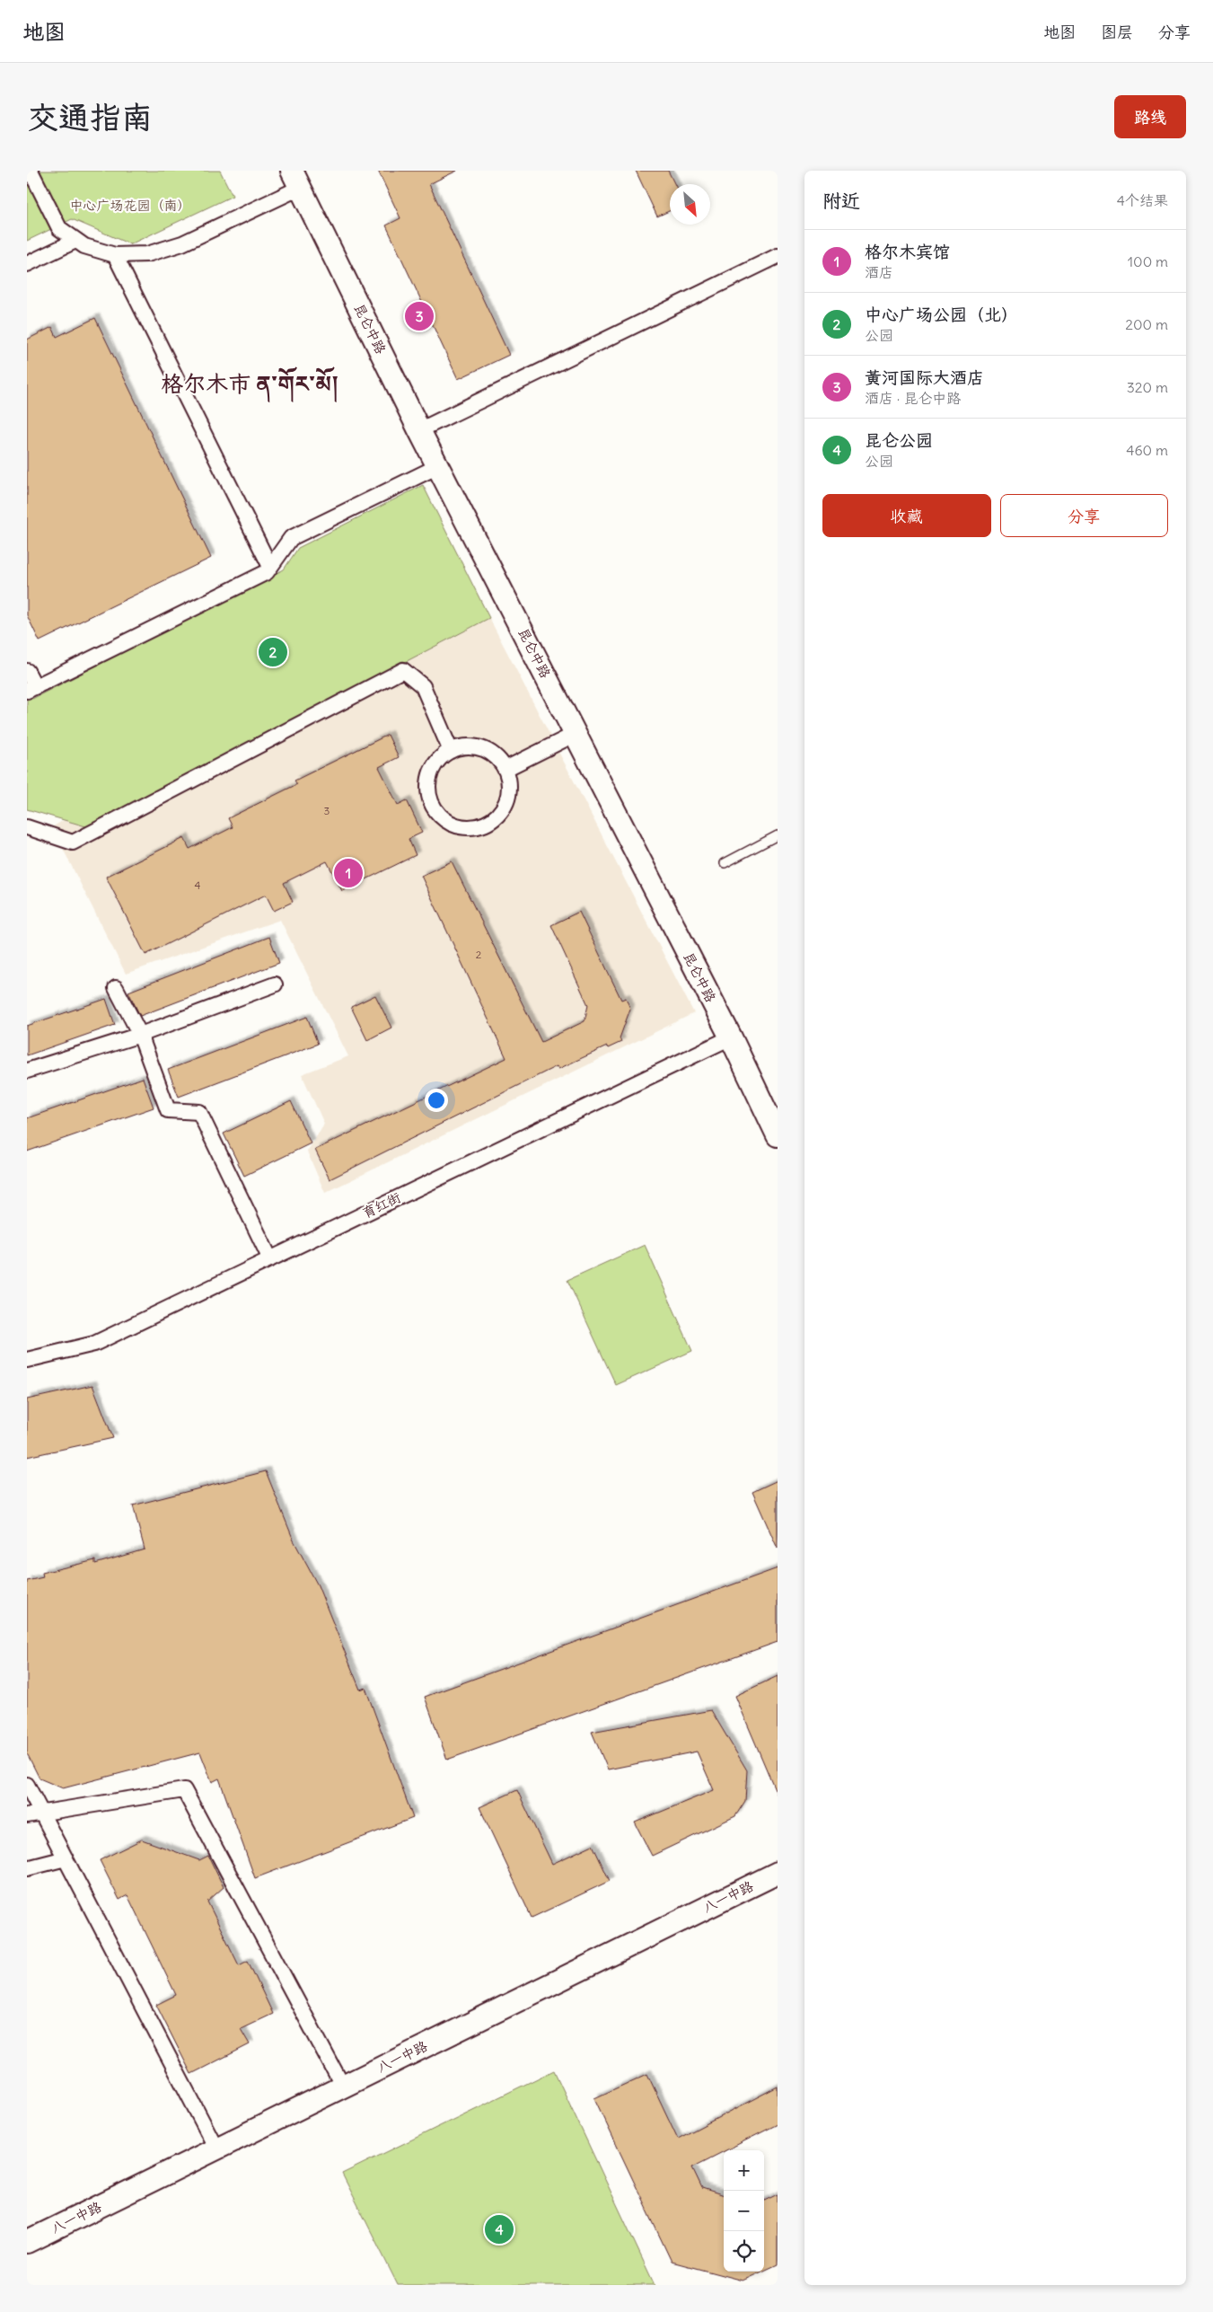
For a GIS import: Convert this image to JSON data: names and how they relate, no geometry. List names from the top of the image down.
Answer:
{
  "streets": {
    "main road": ["昆仑中路", "八一中路"],
    "street": ["育红街"]
  },
  "crossings": [
    ["昆仑中路", "育红街"]
  ],
  "districts": ["格尔木市 ན་གོར་མོ།"],
  "parks": ["中心广场花园（南）"],
  "house_numbers": ["3", "4", "2"],
  "north": "bottom right",
  "page": {
    "header": "地图",
    "nav": ["地图", "图层", "分享"],
    "buttons": [
      "路线",
      ["收藏", "分享"]
    ],
    "title": "交通指南",
    "heading": ["附近", "4个结果"],
    "list": [
      {
        "mark": "1",
        "name": "格尔木宾馆",
        "note": "酒店",
        "value": "100 m"
      },
      {
        "mark": "2",
        "name": "中心广场公园（北）",
        "note": "公园",
        "value": "200 m"
      },
      {
        "mark": "3",
        "name": "黄河国际大酒店",
        "note": "酒店 · 昆仑中路",
        "value": "320 m"
      },
      {
        "mark": "4",
        "name": "昆仑公园",
        "note": "公园",
        "value": "460 m"
      }
    ],
    "pins": [
      "3",
      "2",
      "1",
      "4"
    ],
    "map_buttons": ["+", "−"]
  }
}
